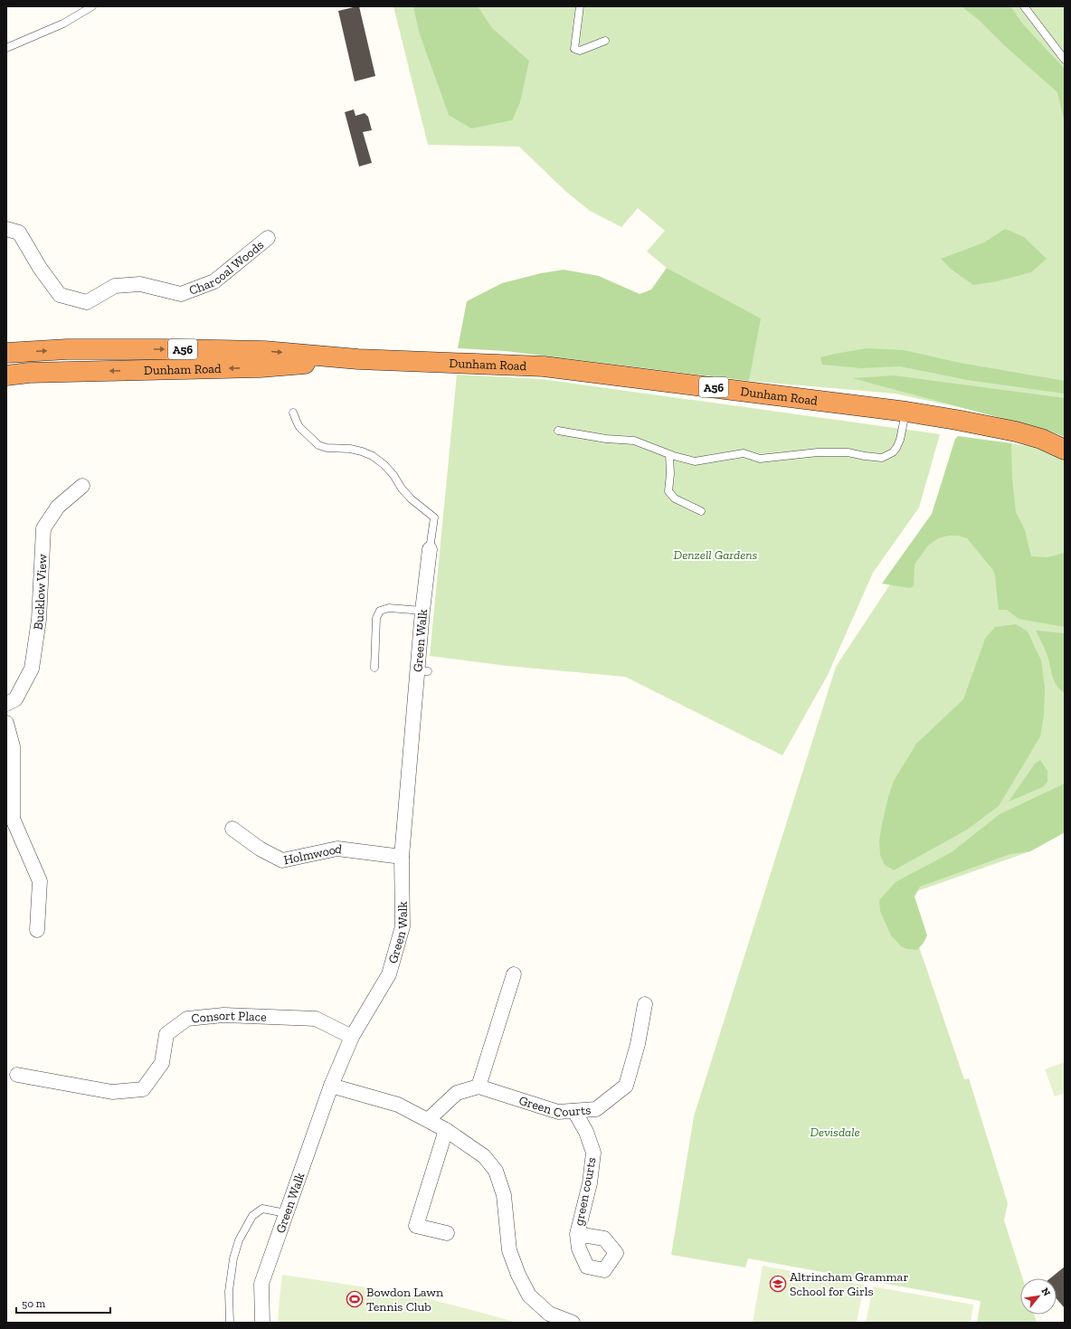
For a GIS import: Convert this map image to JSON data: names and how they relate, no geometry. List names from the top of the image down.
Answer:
{
  "streets": {
    "highway": ["A56", "Dunham Road"],
    "street": [
      "Charcoal Woods",
      "Bucklow View",
      "Green Walk",
      "Holmwood",
      "Consort Place",
      "Green Courts",
      "green courts"
    ]
  },
  "crossings": [
    ["Green Walk", "Holmwood"],
    ["Green Walk", "Consort Place"],
    ["Green Courts", "green courts"]
  ],
  "parks": ["Denzell Gardens", "Devisdale"],
  "places": {
    "school or university": ["Altrincham Grammar School for Girls"],
    "sports": ["Bowdon Lawn Tennis Club"]
  },
  "scale_bar": "50 m",
  "north": "top right"
}
